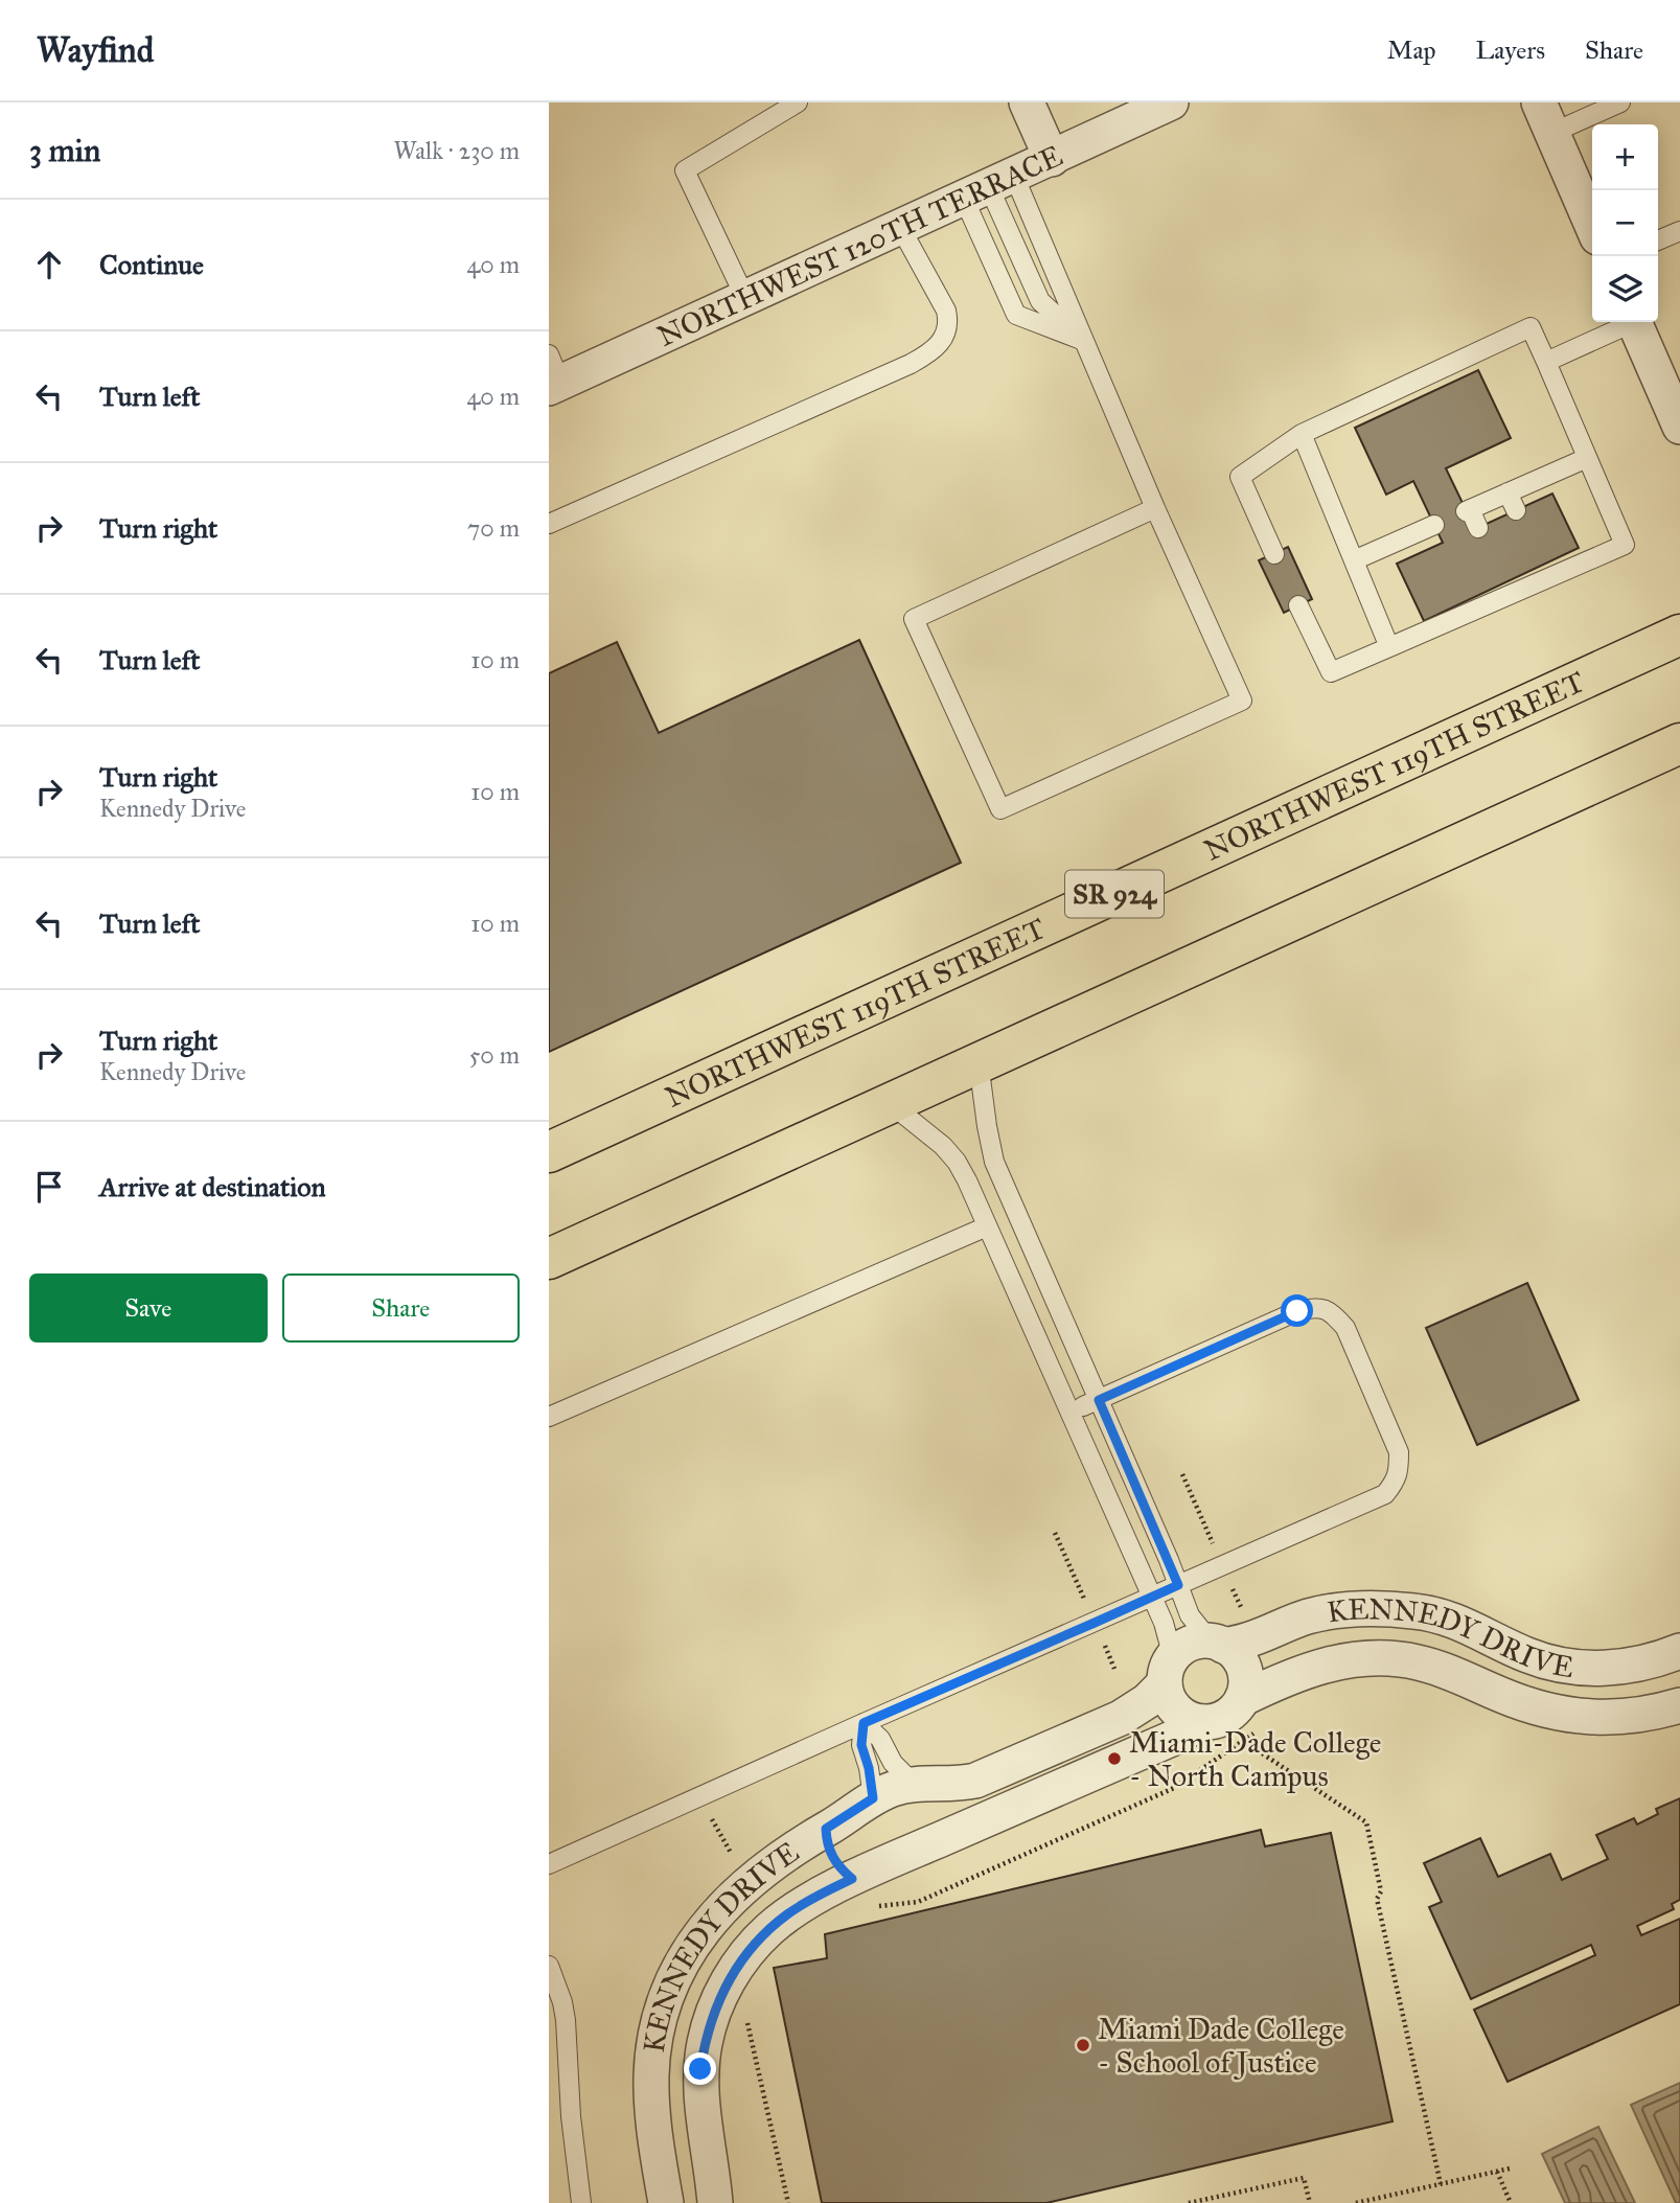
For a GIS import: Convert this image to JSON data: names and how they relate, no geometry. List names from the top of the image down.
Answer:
{
  "streets": {
    "highway": ["NORTHWEST 119TH STREET", "SR 924"],
    "street": ["NORTHWEST 120TH TERRACE", "KENNEDY DRIVE"]
  },
  "places": ["Miami-Dade College - North Campus", "Miami Dade College - School of Justice"],
  "page": {
    "header": "Wayfind",
    "nav": ["Map", "Layers", "Share"],
    "heading": ["3 min", "Walk · 230 m"],
    "map_buttons": ["+", "−"],
    "list": [
      ["Continue", "40 m"],
      ["Turn left", "40 m"],
      ["Turn right", "70 m"],
      ["Turn left", "10 m"],
      ["Turn right", "Kennedy Drive", "10 m"],
      ["Turn left", "10 m"],
      ["Turn right", "Kennedy Drive", "50 m"],
      "Arrive at destination"
    ],
    "buttons": ["Save", "Share"]
  }
}
